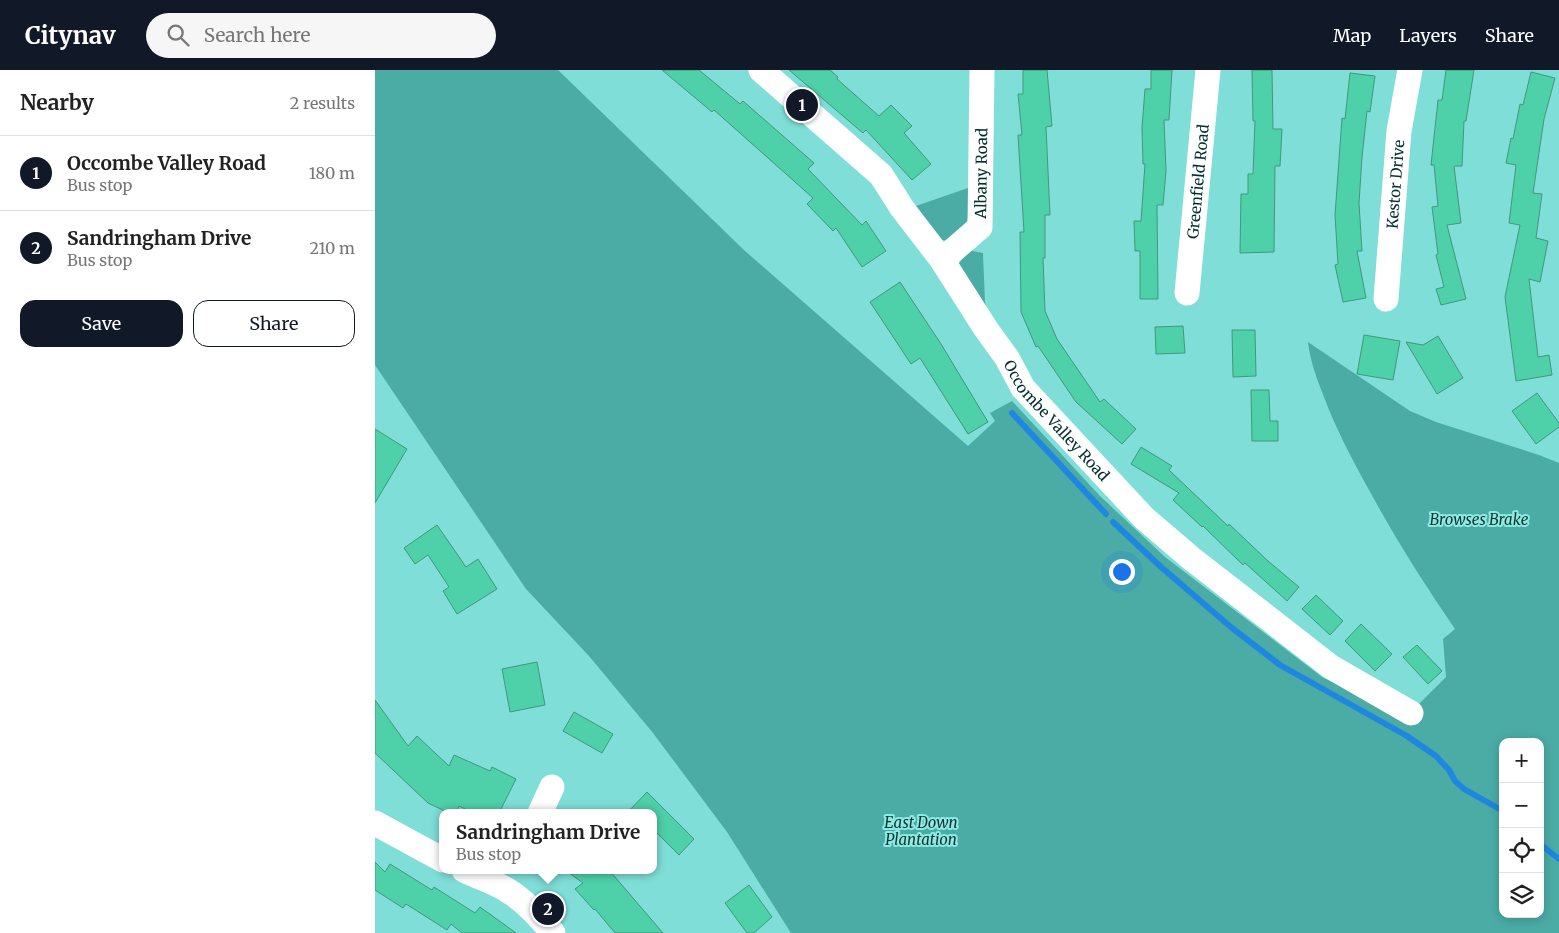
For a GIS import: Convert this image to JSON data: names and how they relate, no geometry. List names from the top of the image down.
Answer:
{
  "streets": {
    "street": [
      "Albany Road",
      "Greenfield Road",
      "Kestor Drive",
      "Occombe Valley Road"
    ]
  },
  "crossings": [
    ["Albany Road", "Occombe Valley Road"]
  ],
  "parks": ["Browses Brake", "East Down Plantation"],
  "page": {
    "header": "Citynav",
    "search": "Search here",
    "nav": ["Map", "Layers", "Share"],
    "heading": ["Nearby", "2 results"],
    "pins": ["1", "2"],
    "list": [
      {
        "mark": "1",
        "name": "Occombe Valley Road",
        "note": "Bus stop",
        "value": "180 m"
      },
      {
        "mark": "2",
        "name": "Sandringham Drive",
        "note": "Bus stop",
        "value": "210 m"
      }
    ],
    "buttons": ["Save", "Share"],
    "map_buttons": ["+", "−"],
    "popup": ["Sandringham Drive", "Bus stop"]
  }
}
